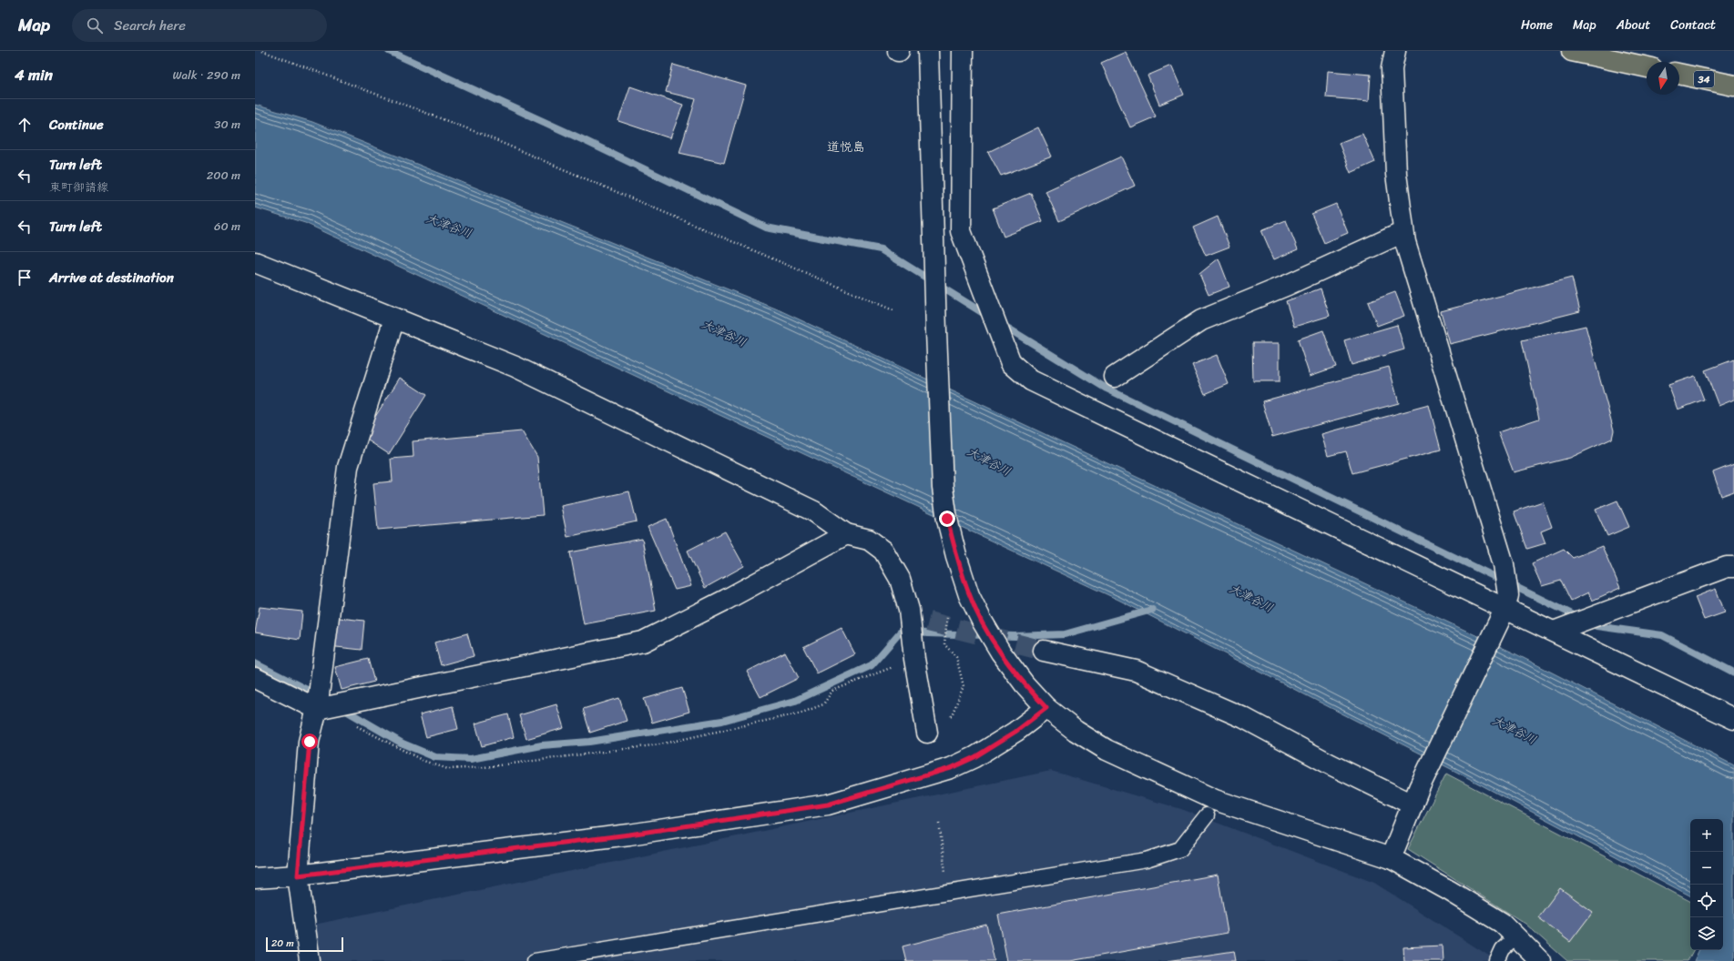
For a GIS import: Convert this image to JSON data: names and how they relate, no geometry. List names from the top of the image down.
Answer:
{
  "streets": {
    "main road": ["34"]
  },
  "districts": ["道悦島"],
  "water": ["大津谷川"],
  "scale_bar": "20 m",
  "north": "bottom",
  "page": {
    "header": "Map",
    "search": "Search here",
    "nav": [
      "Home",
      "Map",
      "About",
      "Contact"
    ],
    "heading": ["4 min", "Walk · 290 m"],
    "list": [
      ["Continue", "30 m"],
      ["Turn left", "東町御請線", "200 m"],
      ["Turn left", "60 m"],
      "Arrive at destination"
    ],
    "map_buttons": ["+", "−"],
    "scale": "20 m"
  }
}
